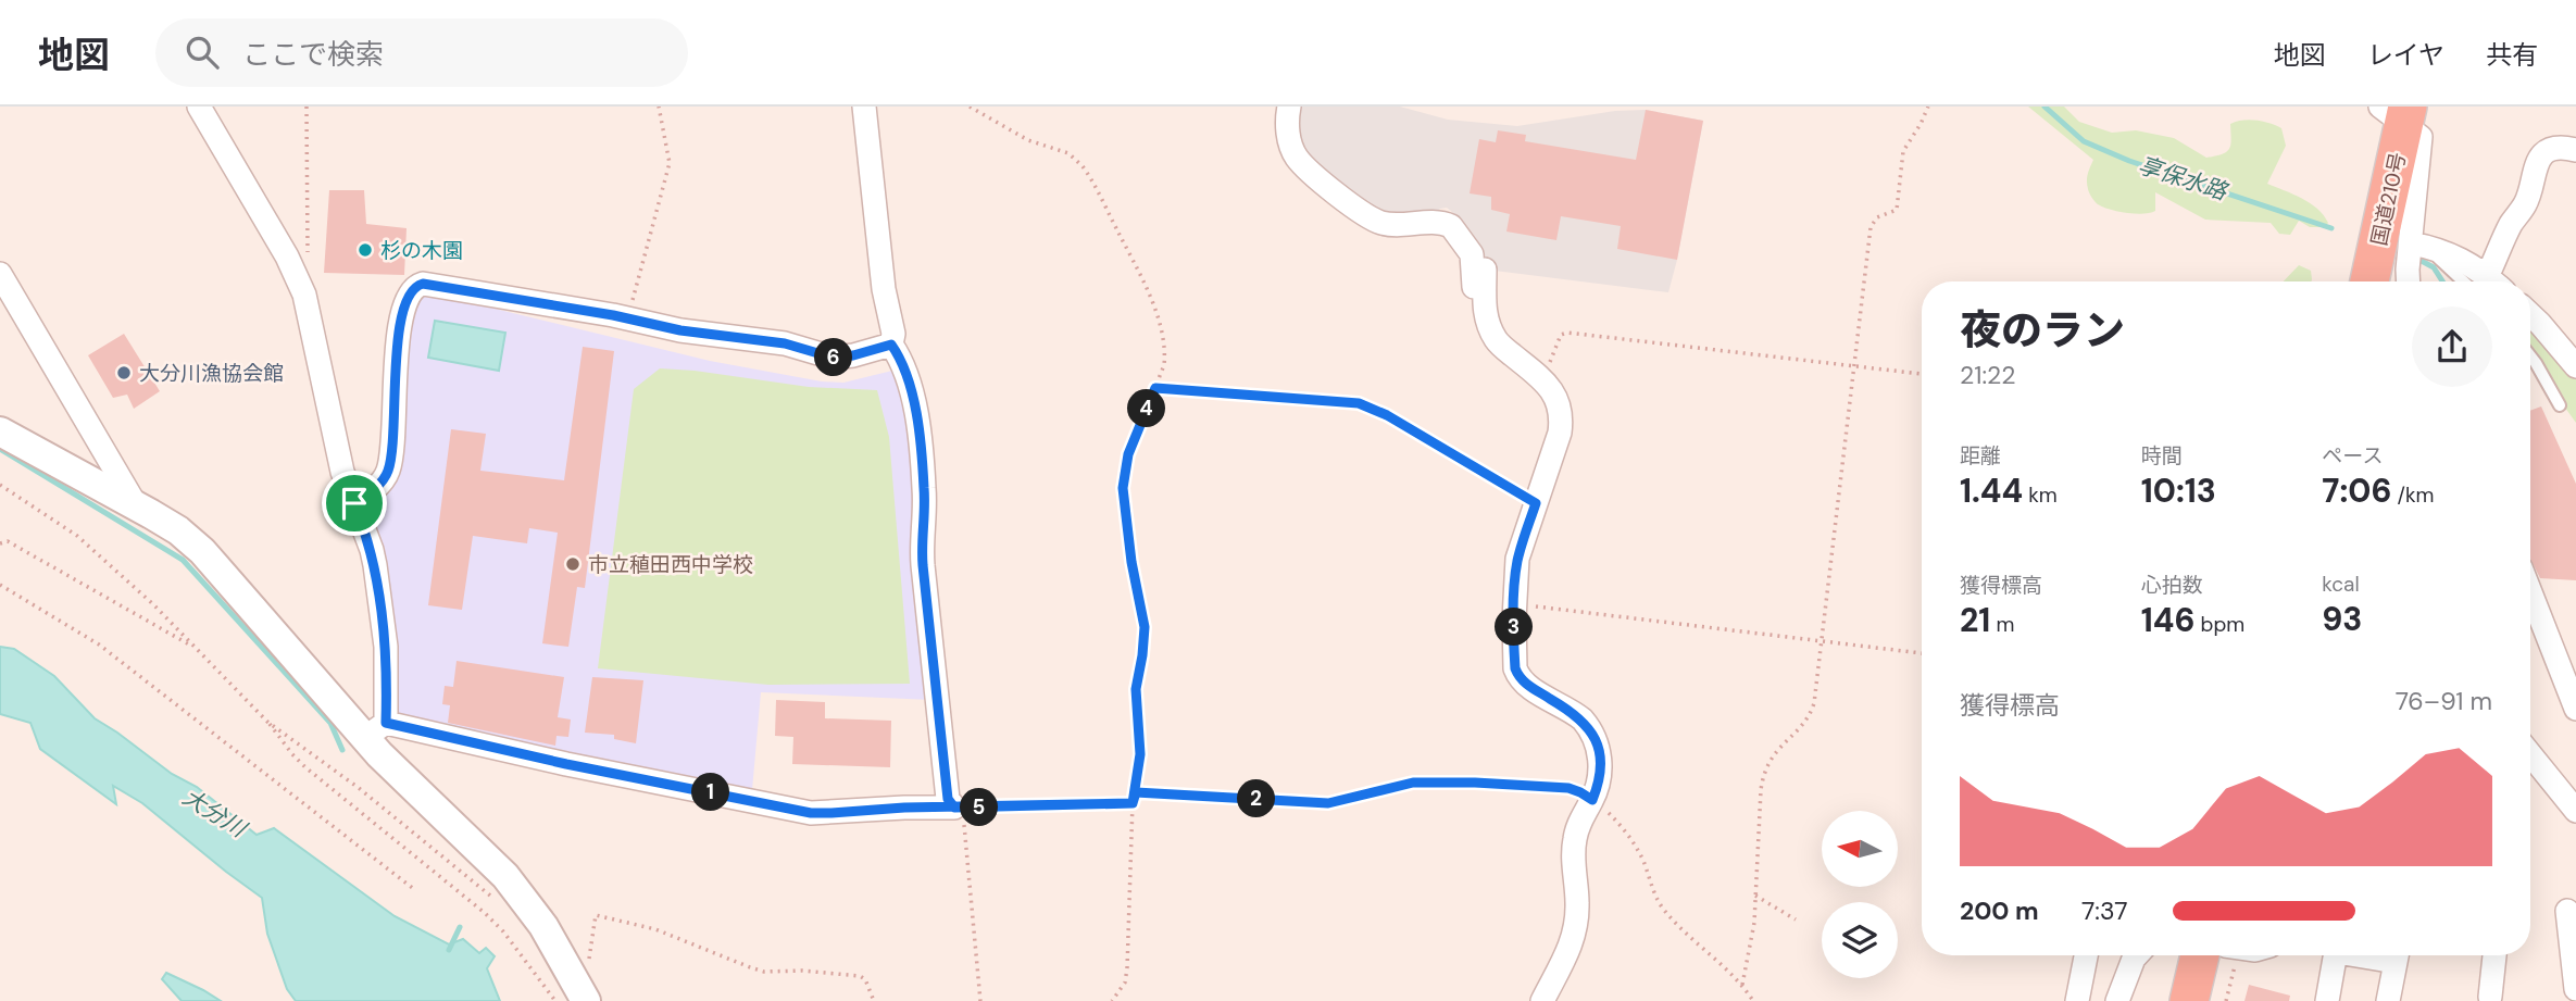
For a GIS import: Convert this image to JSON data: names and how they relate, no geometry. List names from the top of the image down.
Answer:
{
  "streets": {
    "highway": ["国道210号"]
  },
  "water": ["享保水路", "大分川"],
  "places": ["杉の木園", "大分川漁協会館", "市立稙田西中学校"],
  "north": "left",
  "page": {
    "header": "地図",
    "search": "ここで検索",
    "nav": ["地図", "レイヤ", "共有"],
    "heading": ["夜のラン", "21:22"],
    "pins": [
      "6",
      "4",
      "3",
      "1",
      "2",
      "5"
    ],
    "stats": [
      ["距離", "1.44 km"],
      ["時間", "10:13"],
      ["ペース", "7:06 /km"],
      ["獲得標高", "21 m"],
      ["心拍数", "146 bpm"],
      ["kcal", "93"]
    ],
    "chart": ["獲得標高", "76–91 m"],
    "list": [
      {
        "name": "200 m",
        "note": "7:37"
      }
    ]
  }
}
